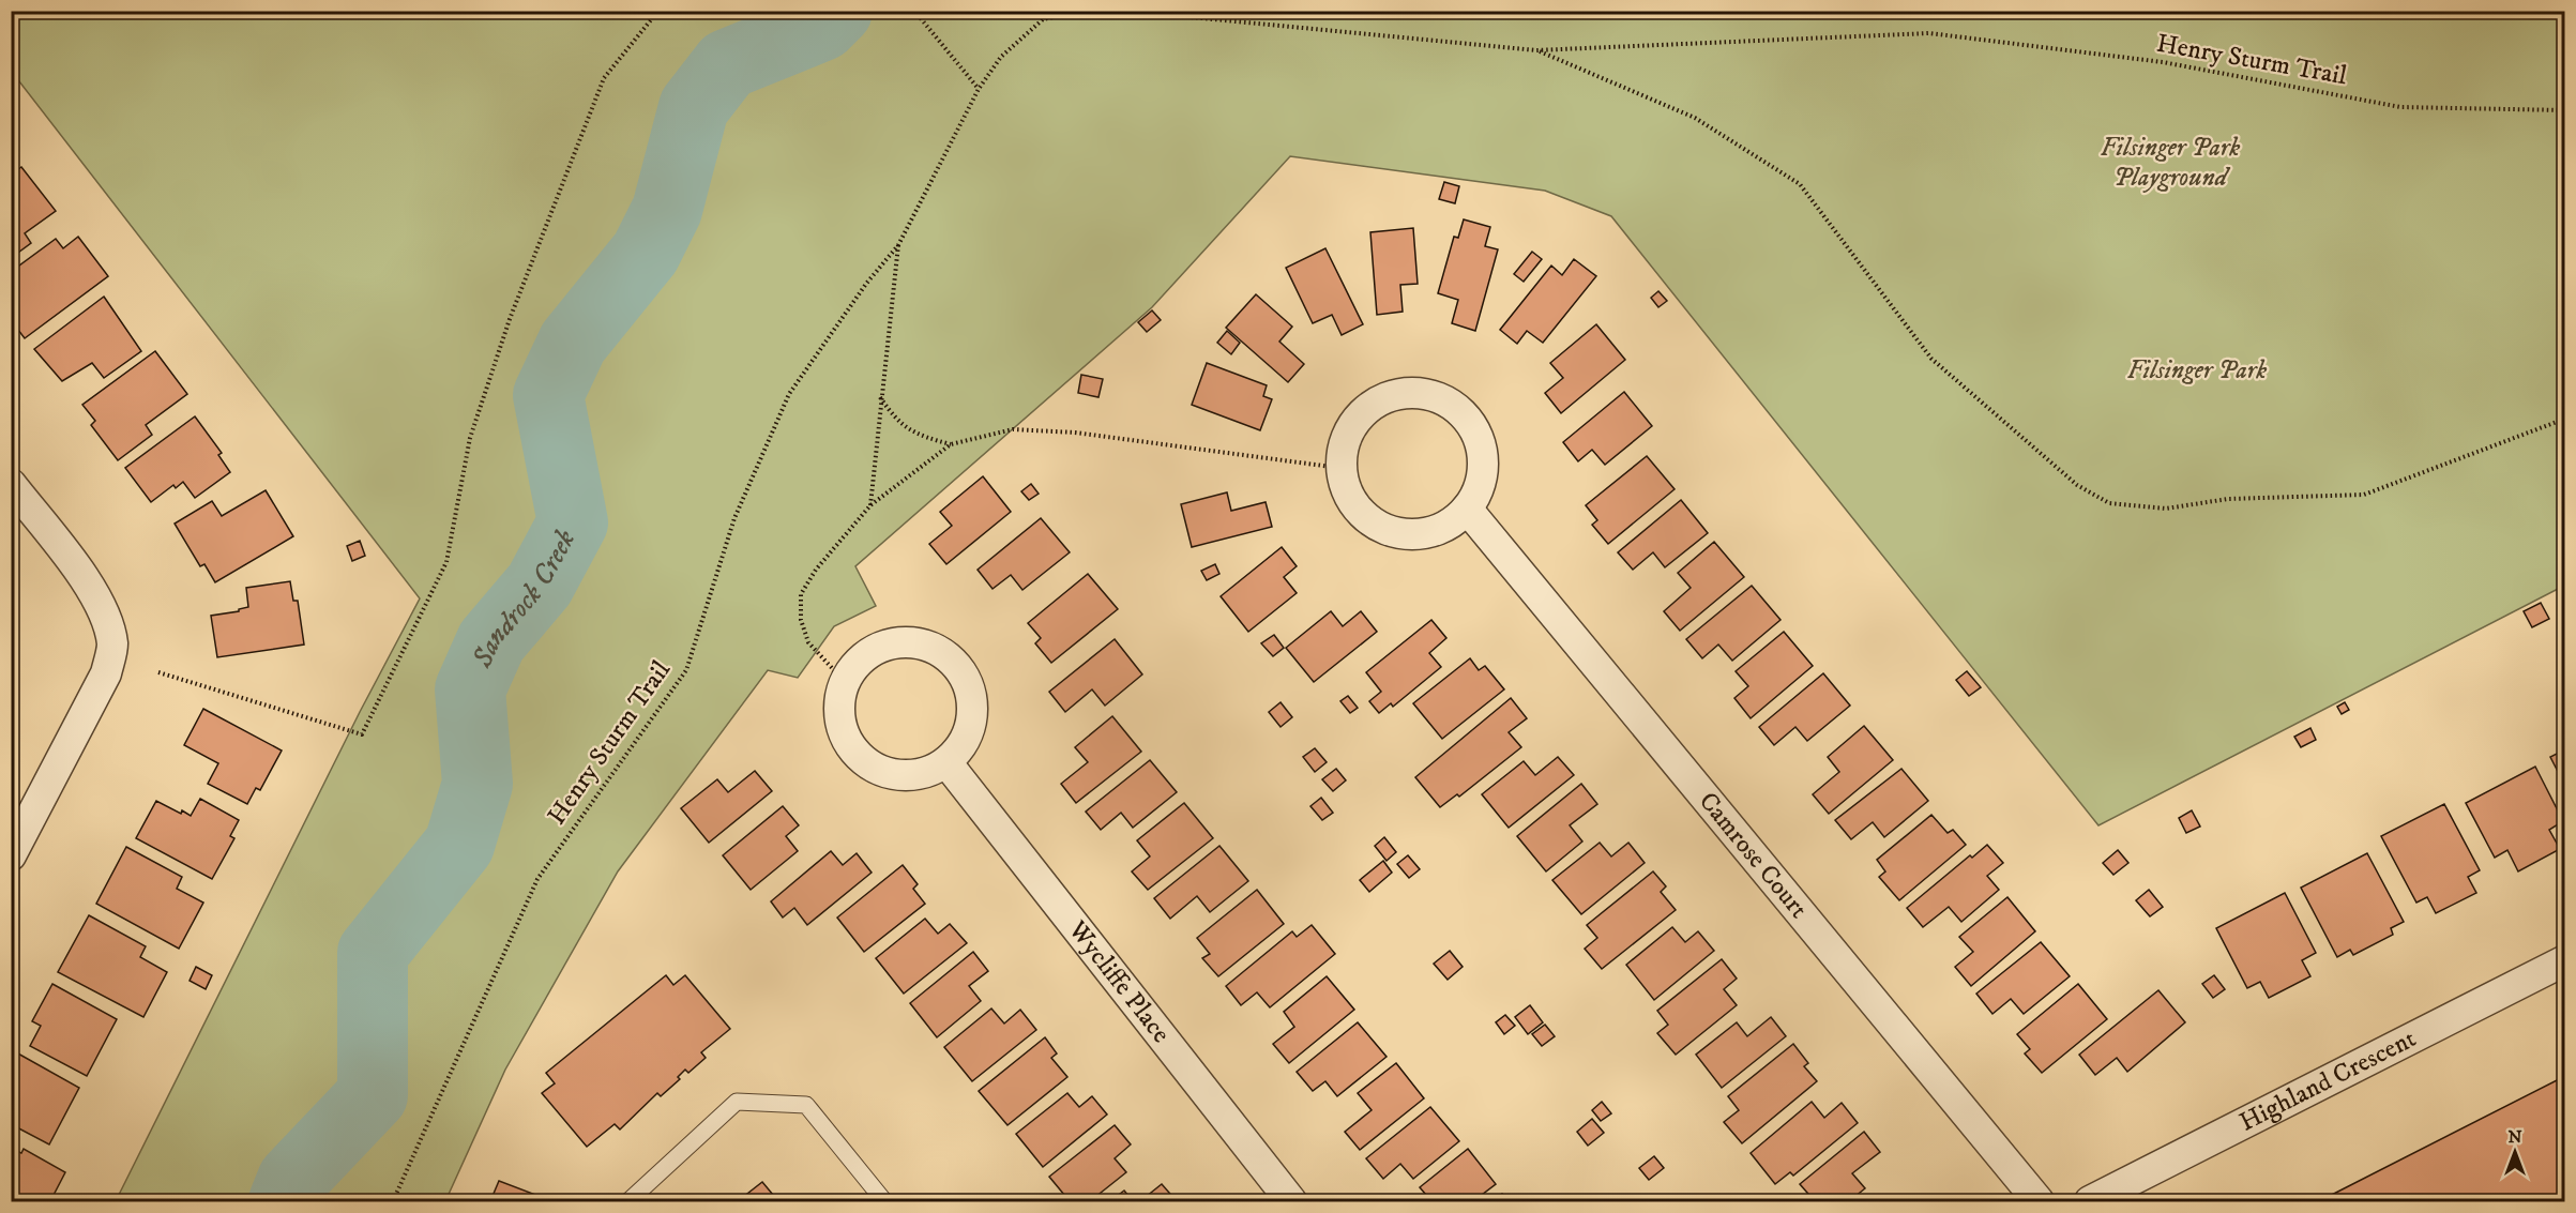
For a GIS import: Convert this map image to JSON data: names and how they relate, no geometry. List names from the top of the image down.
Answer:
{
  "streets": {
    "street": ["Camrose Court", "Wycliffe Place", "Highland Crescent"],
    "path": ["Henry Sturm Trail"]
  },
  "water": ["Sandrock Creek"],
  "parks": ["Filsinger Park Playground", "Filsinger Park"],
  "north": "top"
}
